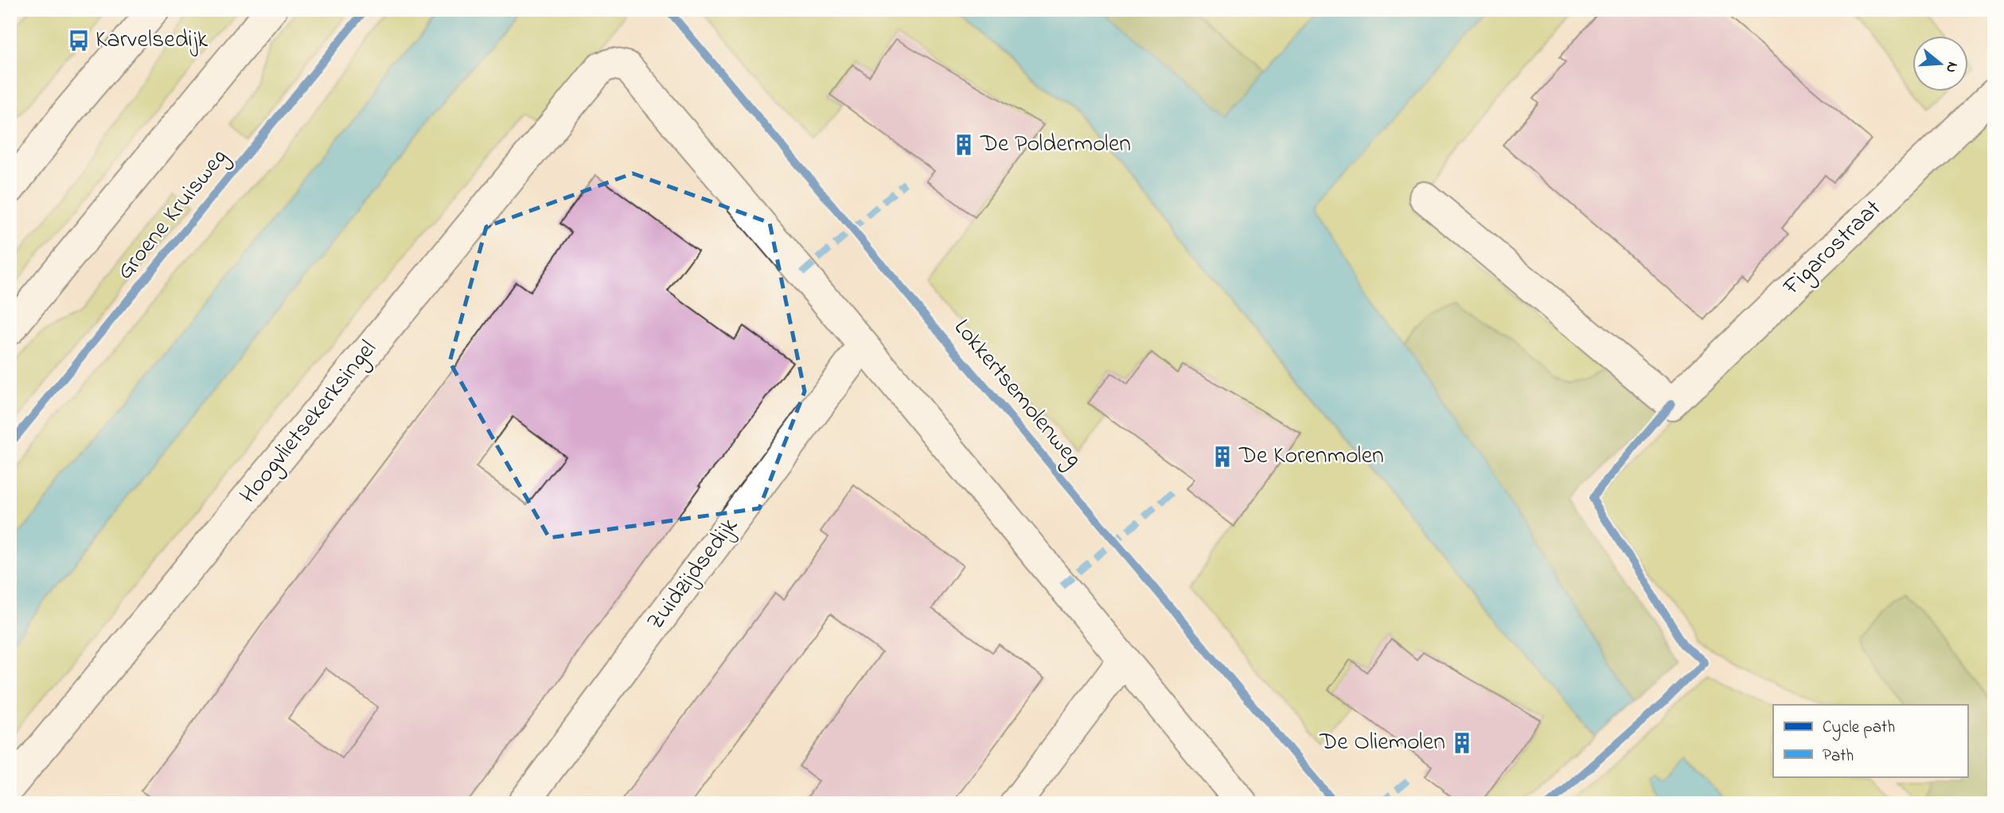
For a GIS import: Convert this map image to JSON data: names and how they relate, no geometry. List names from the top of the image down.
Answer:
{
  "streets": {
    "street": ["Figarostraat", "Hoogvlietsekerksingel", "Zuidzijdsedijk"],
    "cycle path": ["Groene Kruisweg", "Lokkertsemolenweg"]
  },
  "crossings": [
    ["Hoogvlietsekerksingel", "Zuidzijdsedijk"]
  ],
  "places": {
    "bus stop": ["Karvelsedijk"],
    "building": ["De Poldermolen", "De Korenmolen", "De Oliemolen"]
  },
  "legend": ["Cycle path", "Path"],
  "north": "right"
}
